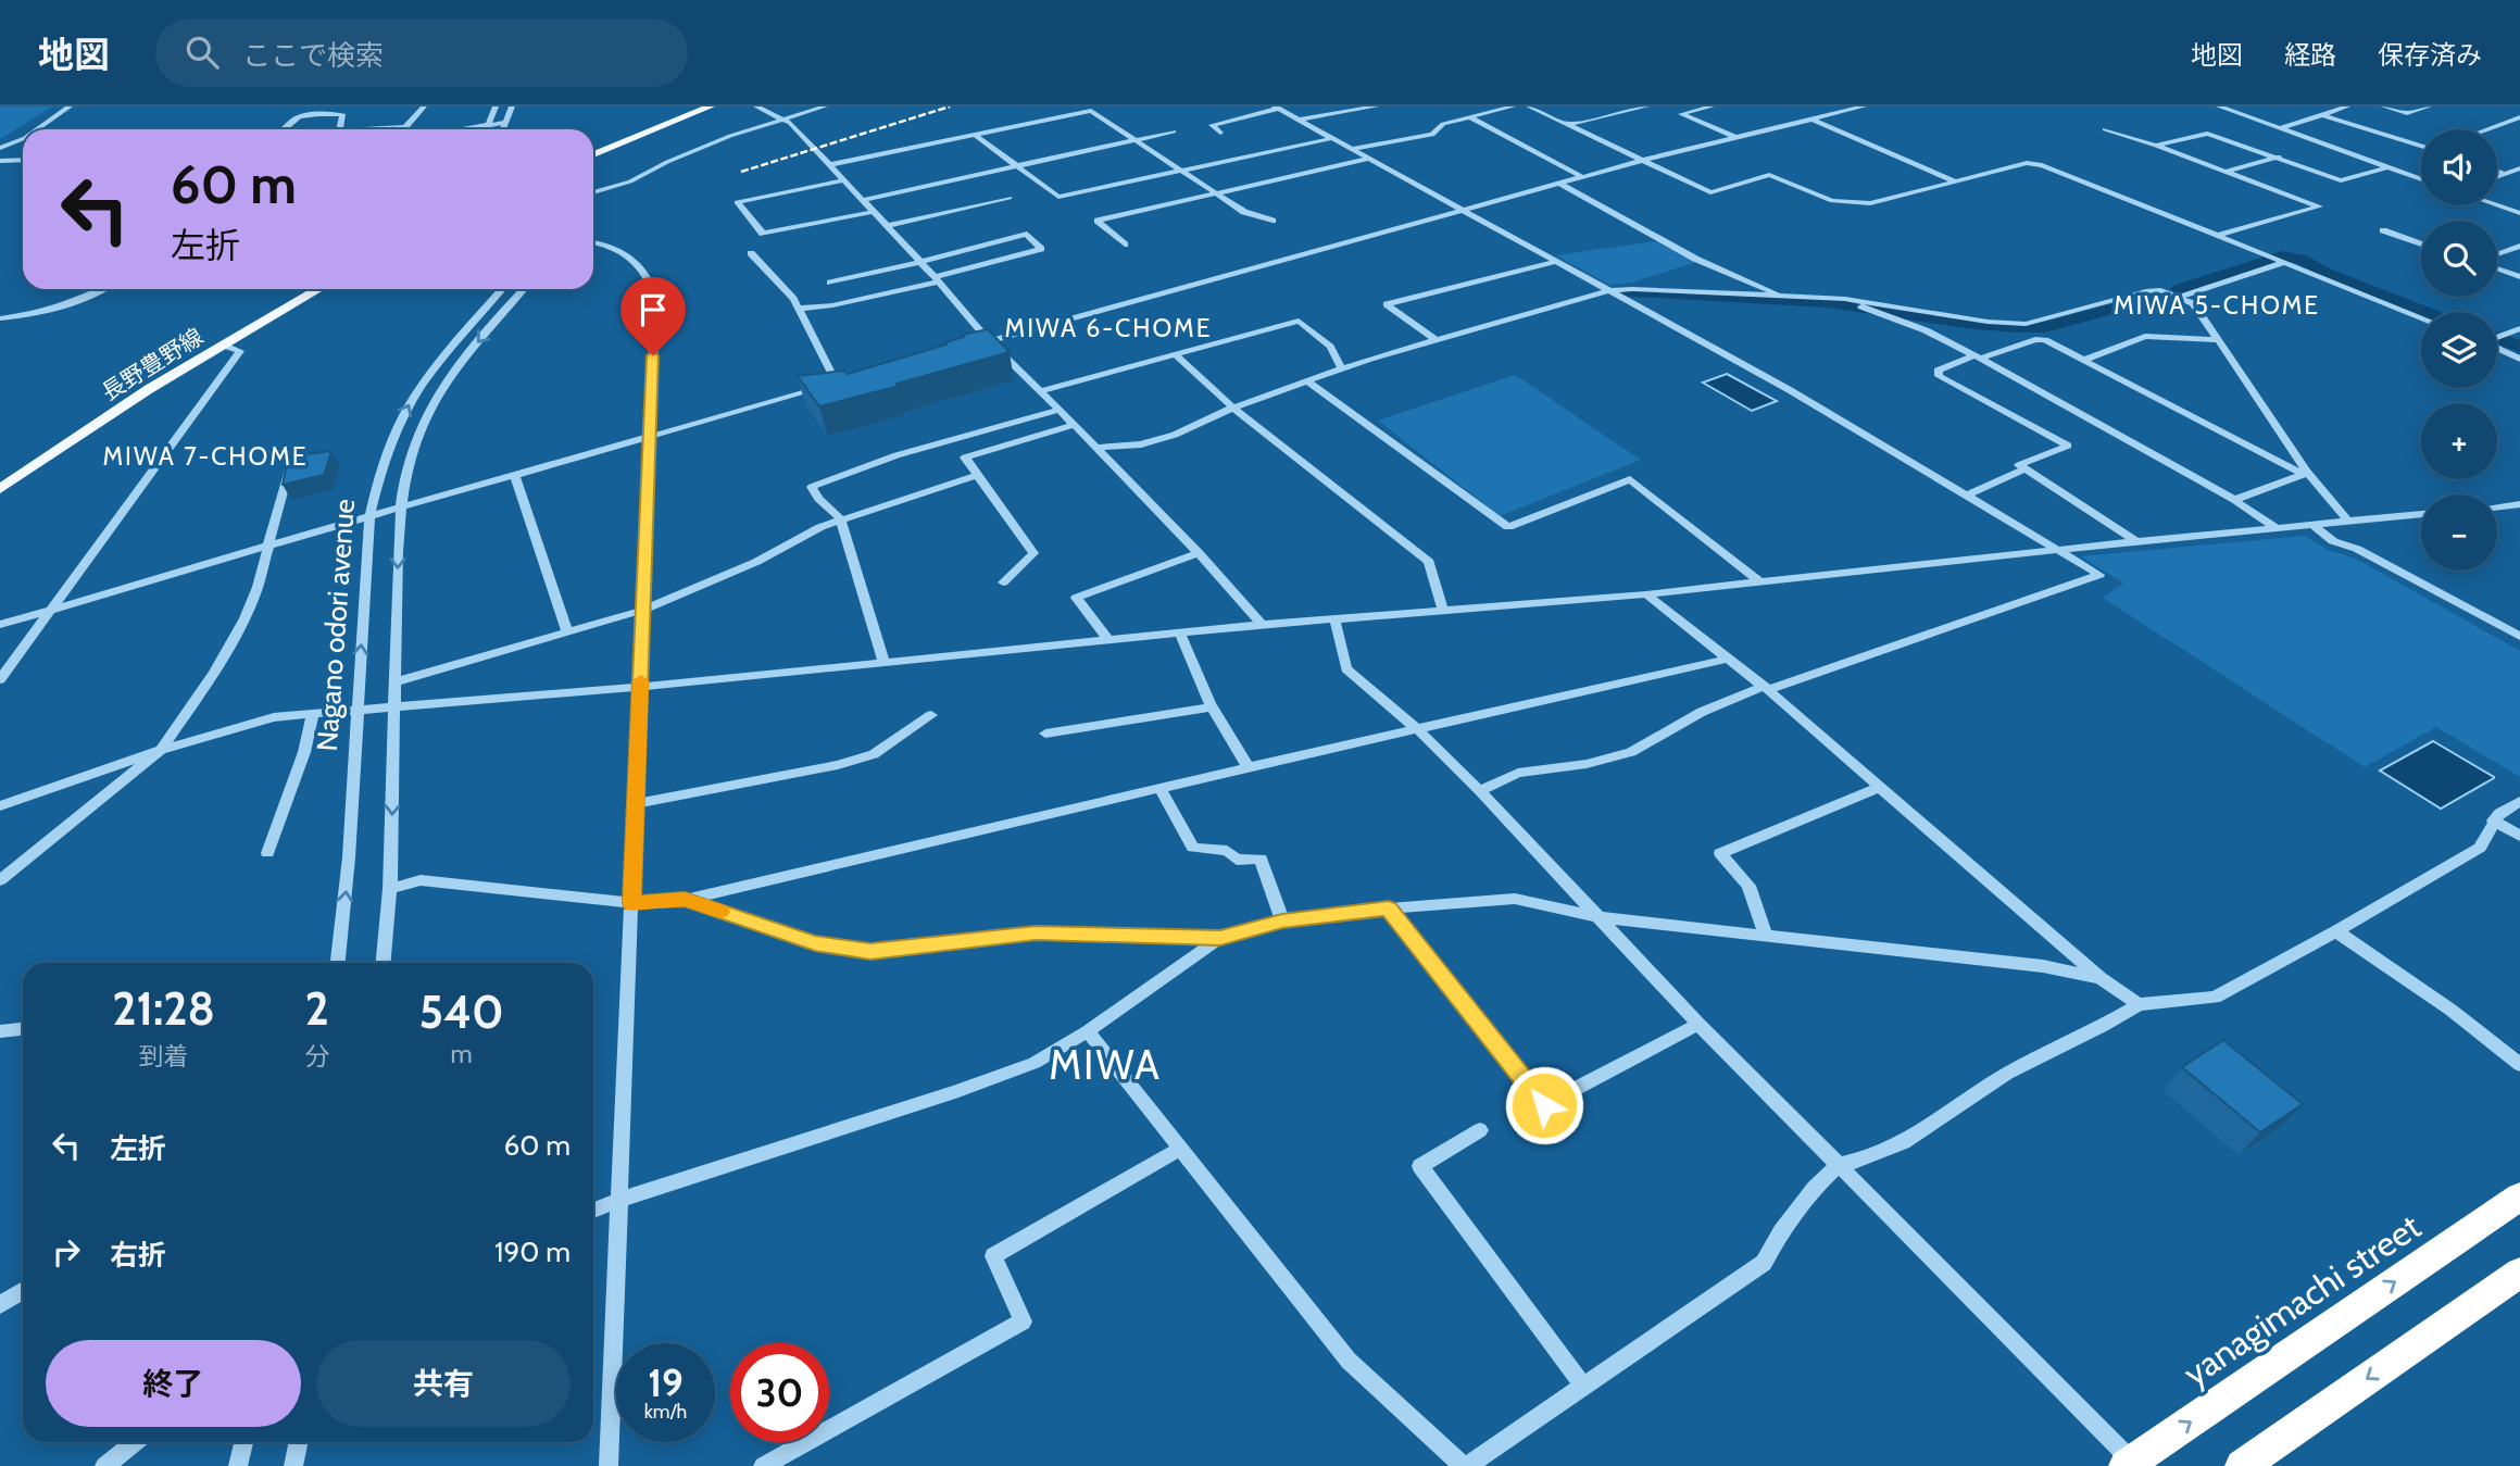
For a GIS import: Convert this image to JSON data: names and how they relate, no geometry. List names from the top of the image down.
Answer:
{
  "streets": {
    "highway": ["yanagimachi street"],
    "main road": ["長野豊野線"],
    "street": ["Nagano odori avenue"]
  },
  "districts": [
    "MIWA 5-CHOME",
    "MIWA 6-CHOME",
    "MIWA 7-CHOME",
    "MIWA"
  ],
  "page": {
    "header": "地図",
    "search": "ここで検索",
    "nav": ["地図", "経路", "保存済み"],
    "map_buttons": ["+", "−"],
    "turn": ["60 m", "左折"],
    "eta": [
      "21:28",
      "到着",
      "2",
      "分",
      "540",
      "m"
    ],
    "list": [
      {
        "name": "左折",
        "value": "60 m"
      },
      {
        "name": "右折",
        "value": "190 m"
      }
    ],
    "buttons": ["終了", "共有"],
    "speed": "19 km/h",
    "limit": "30"
  }
}
